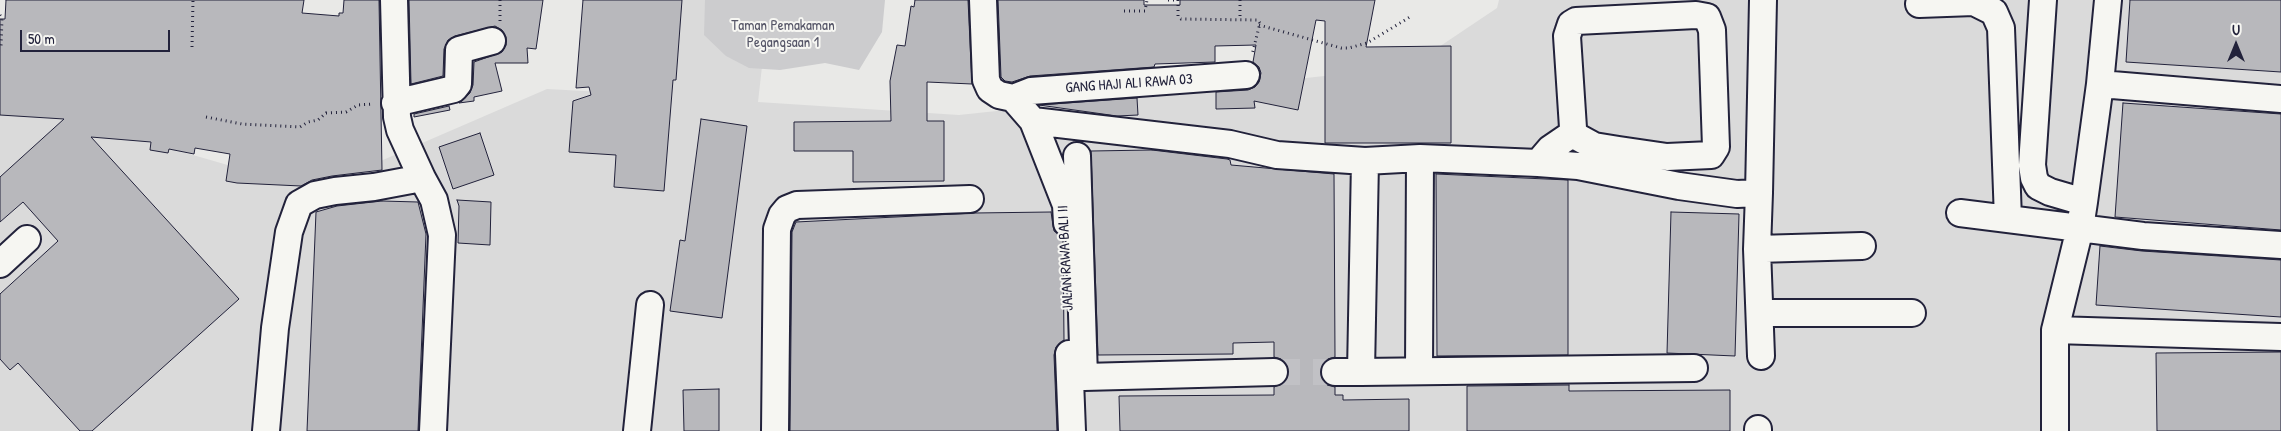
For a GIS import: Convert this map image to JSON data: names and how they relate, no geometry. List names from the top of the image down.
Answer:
{
  "streets": {
    "street": ["GANG HAJI ALI RAWA 03", "JALAN RAWA BALI II"]
  },
  "crossings": [
    ["GANG HAJI ALI RAWA 03", "JALAN RAWA BALI II"]
  ],
  "parks": ["Taman Pemakaman Pegangsaan 1"],
  "scale_bar": "50 m",
  "north": "top"
}
